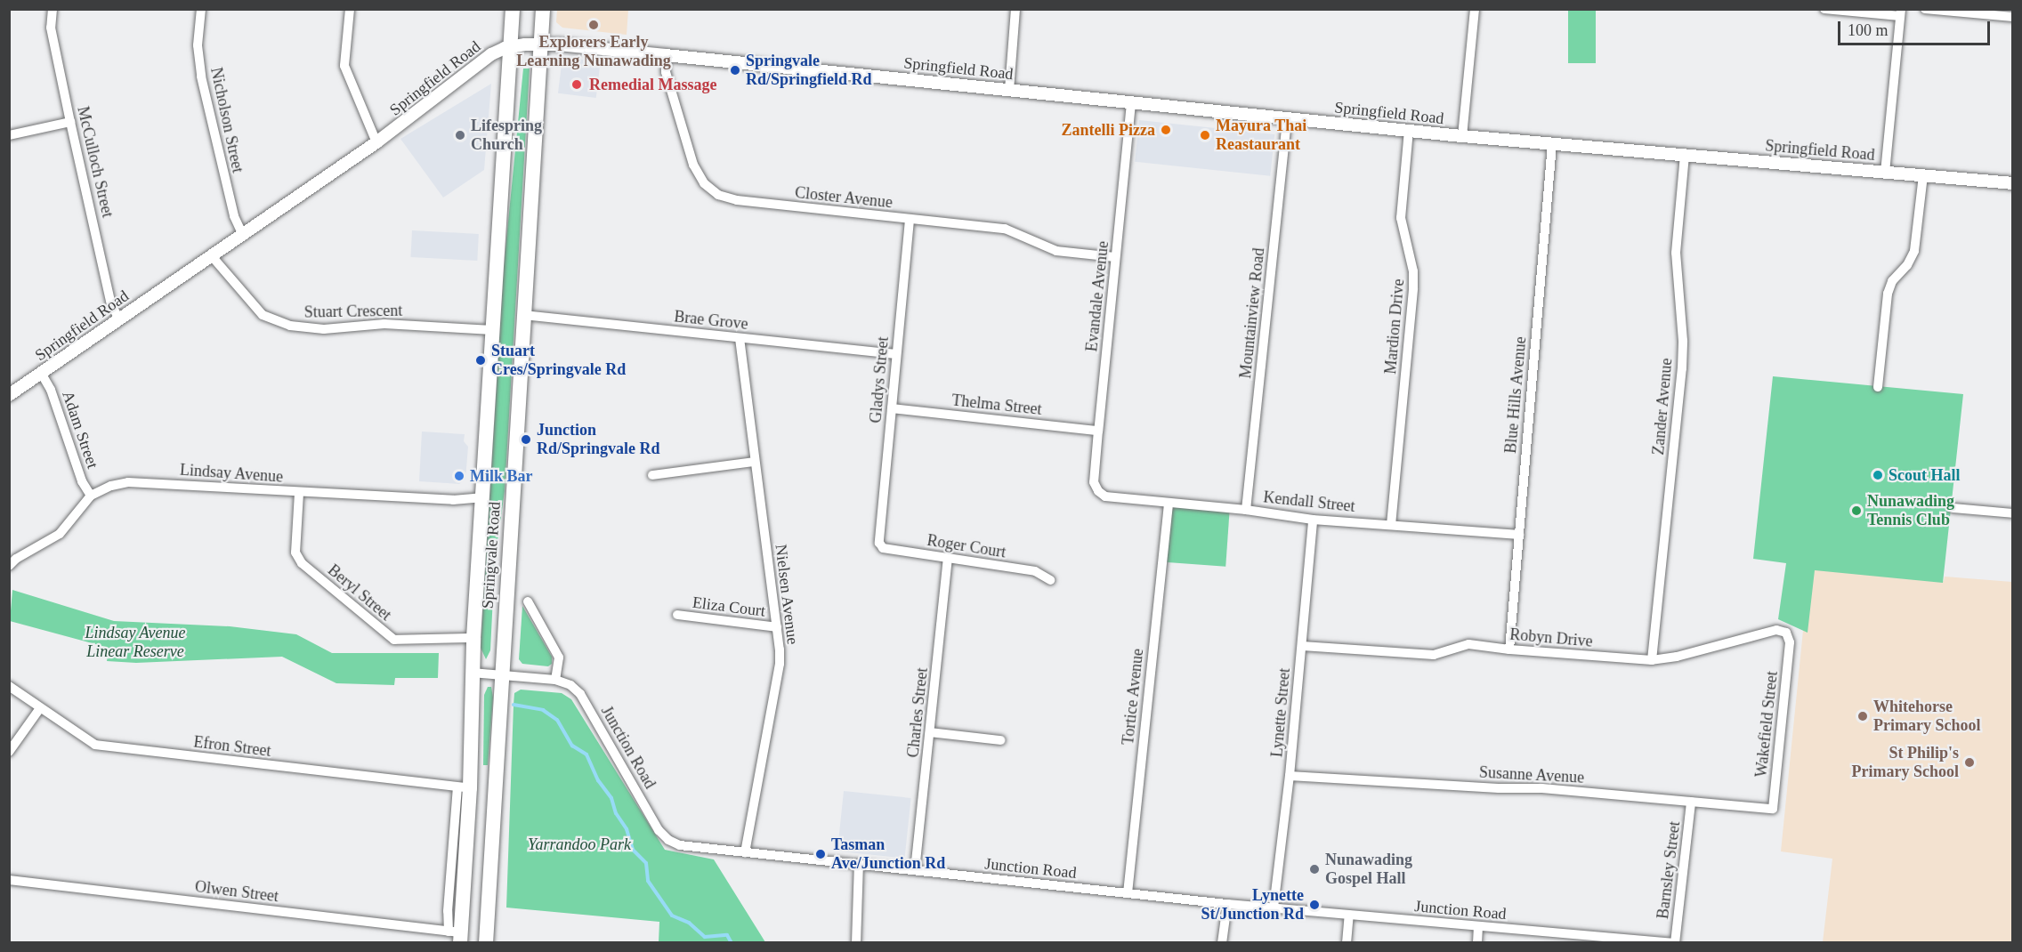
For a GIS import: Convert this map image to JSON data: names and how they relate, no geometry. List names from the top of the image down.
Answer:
{
  "streets": {
    "highway": ["Springvale Road"],
    "main road": ["Springfield Road"],
    "street": [
      "Nicholson Street",
      "McCulloch Street",
      "Closter Avenue",
      "Evandale Avenue",
      "Stuart Crescent",
      "Mountainview Road",
      "Brae Grove",
      "Mardion Drive",
      "Gladys Street",
      "Blue Hills Avenue",
      "Thelma Street",
      "Zander Avenue",
      "Adam Street",
      "Lindsay Avenue",
      "Kendall Street",
      "Roger Court",
      "Beryl Street",
      "Nielsen Avenue",
      "Eliza Court",
      "Robyn Drive",
      "Tortice Avenue",
      "Charles Street",
      "Lynette Street",
      "Wakefield Street",
      "Efron Street",
      "Junction Road",
      "Susanne Avenue",
      "Barnsley Street",
      "Olwen Street"
    ]
  },
  "crossings": [
    ["Springfield Road", "Nicholson Street"],
    ["Springfield Road", "McCulloch Street"],
    ["Springfield Road", "Closter Avenue"],
    ["Springfield Road", "Evandale Avenue"],
    ["Springfield Road", "Stuart Crescent"],
    ["Springfield Road", "Mountainview Road"],
    ["Springfield Road", "Mardion Drive"],
    ["Springfield Road", "Blue Hills Avenue"],
    ["Springfield Road", "Zander Avenue"],
    ["Springfield Road", "Adam Street"],
    ["Springfield Road", "Springvale Road"],
    ["Closter Avenue", "Evandale Avenue"],
    ["Closter Avenue", "Gladys Street"],
    ["Evandale Avenue", "Thelma Street"],
    ["Evandale Avenue", "Kendall Street"],
    ["Stuart Crescent", "Springvale Road"],
    ["Mountainview Road", "Kendall Street"],
    ["Brae Grove", "Gladys Street"],
    ["Brae Grove", "Springvale Road"],
    ["Brae Grove", "Nielsen Avenue"],
    ["Mardion Drive", "Kendall Street"],
    ["Gladys Street", "Thelma Street"],
    ["Gladys Street", "Roger Court"],
    ["Blue Hills Avenue", "Kendall Street"],
    ["Blue Hills Avenue", "Robyn Drive"],
    ["Zander Avenue", "Robyn Drive"],
    ["Adam Street", "Lindsay Avenue"],
    ["Lindsay Avenue", "Springvale Road"],
    ["Lindsay Avenue", "Beryl Street"],
    ["Kendall Street", "Tortice Avenue"],
    ["Kendall Street", "Lynette Street"],
    ["Roger Court", "Charles Street"],
    ["Springvale Road", "Beryl Street"],
    ["Springvale Road", "Efron Street"],
    ["Springvale Road", "Junction Road"],
    ["Springvale Road", "Olwen Street"],
    ["Nielsen Avenue", "Eliza Court"],
    ["Nielsen Avenue", "Junction Road"],
    ["Robyn Drive", "Lynette Street"],
    ["Robyn Drive", "Wakefield Street"],
    ["Tortice Avenue", "Junction Road"],
    ["Charles Street", "Junction Road"],
    ["Lynette Street", "Junction Road"],
    ["Lynette Street", "Susanne Avenue"],
    ["Wakefield Street", "Susanne Avenue"],
    ["Junction Road", "Barnsley Street"],
    ["Susanne Avenue", "Barnsley Street"]
  ],
  "parks": ["Lindsay Avenue Linear Reserve", "Yarrandoo Park"],
  "places": [
    "Explorers Early Learning Nunawading",
    "Springvale Rd/Springfield Rd",
    "Remedial Massage",
    "Zantelli Pizza",
    "Lifespring Church",
    "Mayura Thai Reastaurant",
    "Stuart Cres/Springvale Rd",
    "Junction Rd/Springvale Rd",
    "Scout Hall",
    "Milk Bar",
    "Nunawading Tennis Club",
    "Whitehorse Primary School",
    "St Philip's Primary School",
    "Tasman Ave/Junction Rd",
    "Nunawading Gospel Hall",
    "Lynette St/Junction Rd"
  ],
  "scale_bar": "100 m"
}
